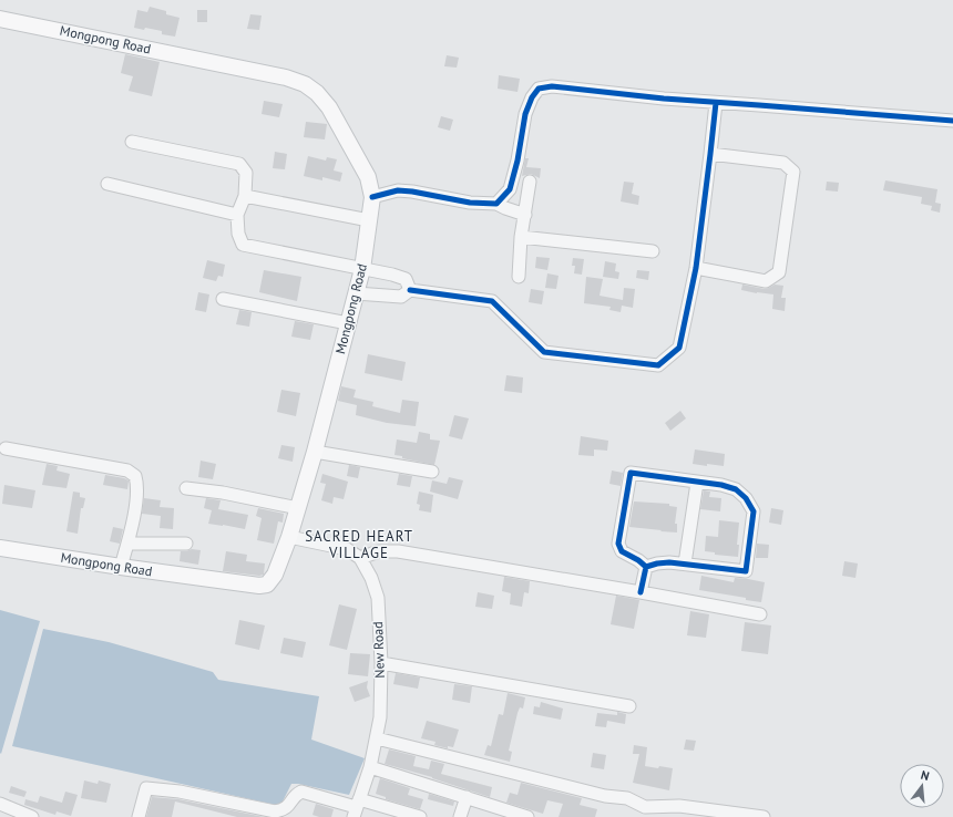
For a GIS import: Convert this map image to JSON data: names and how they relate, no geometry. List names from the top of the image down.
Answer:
{
  "streets": {
    "main road": ["Mongpong Road"],
    "street": ["New Road"]
  },
  "districts": ["SACRED HEART VILLAGE"],
  "north": "top"
}
